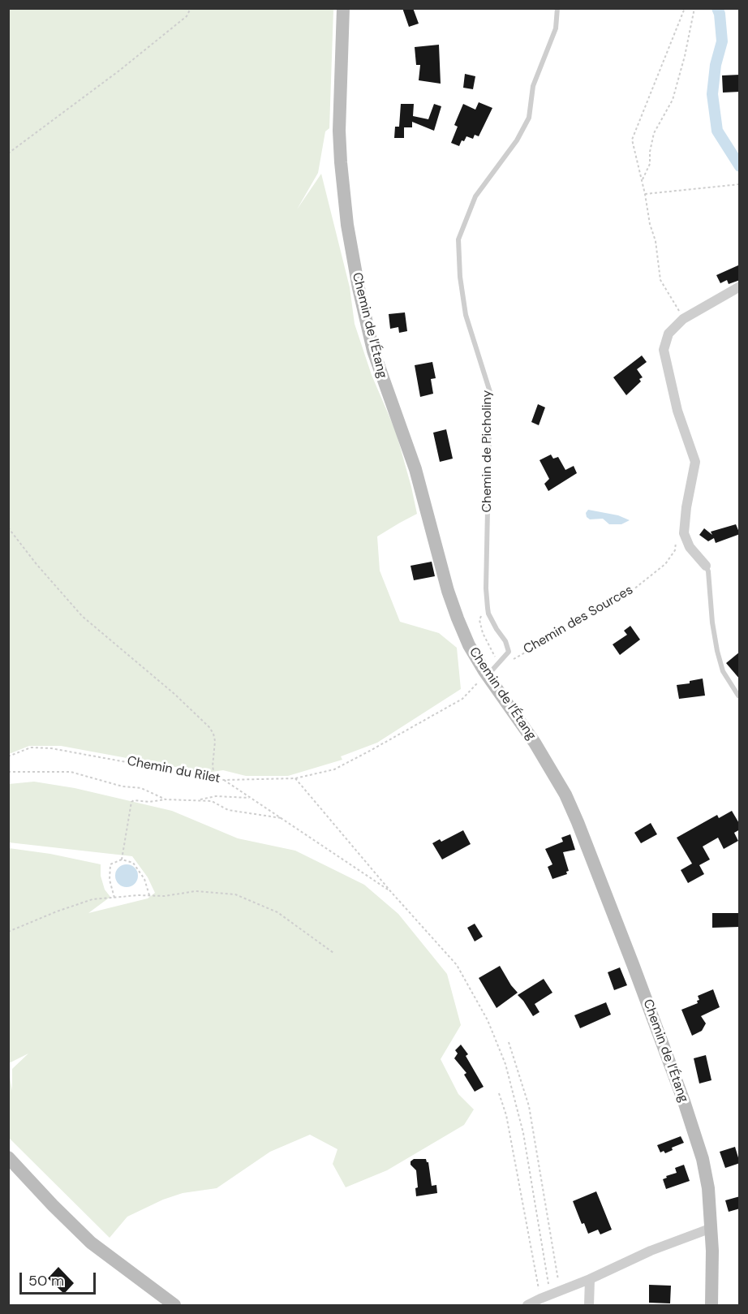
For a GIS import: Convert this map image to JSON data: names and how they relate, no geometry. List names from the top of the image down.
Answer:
{
  "streets": {
    "main road": ["Chemin de l’Étang"],
    "lane": ["Chemin de Picholiny"],
    "path": ["Chemin des Sources", "Chemin du Rilet"]
  },
  "crossings": [
    ["Chemin de l’Étang", "Chemin de Picholiny"],
    ["Chemin de l’Étang", "Chemin du Rilet"],
    ["Chemin de Picholiny", "Chemin du Rilet"]
  ],
  "scale_bar": "50 m"
}
